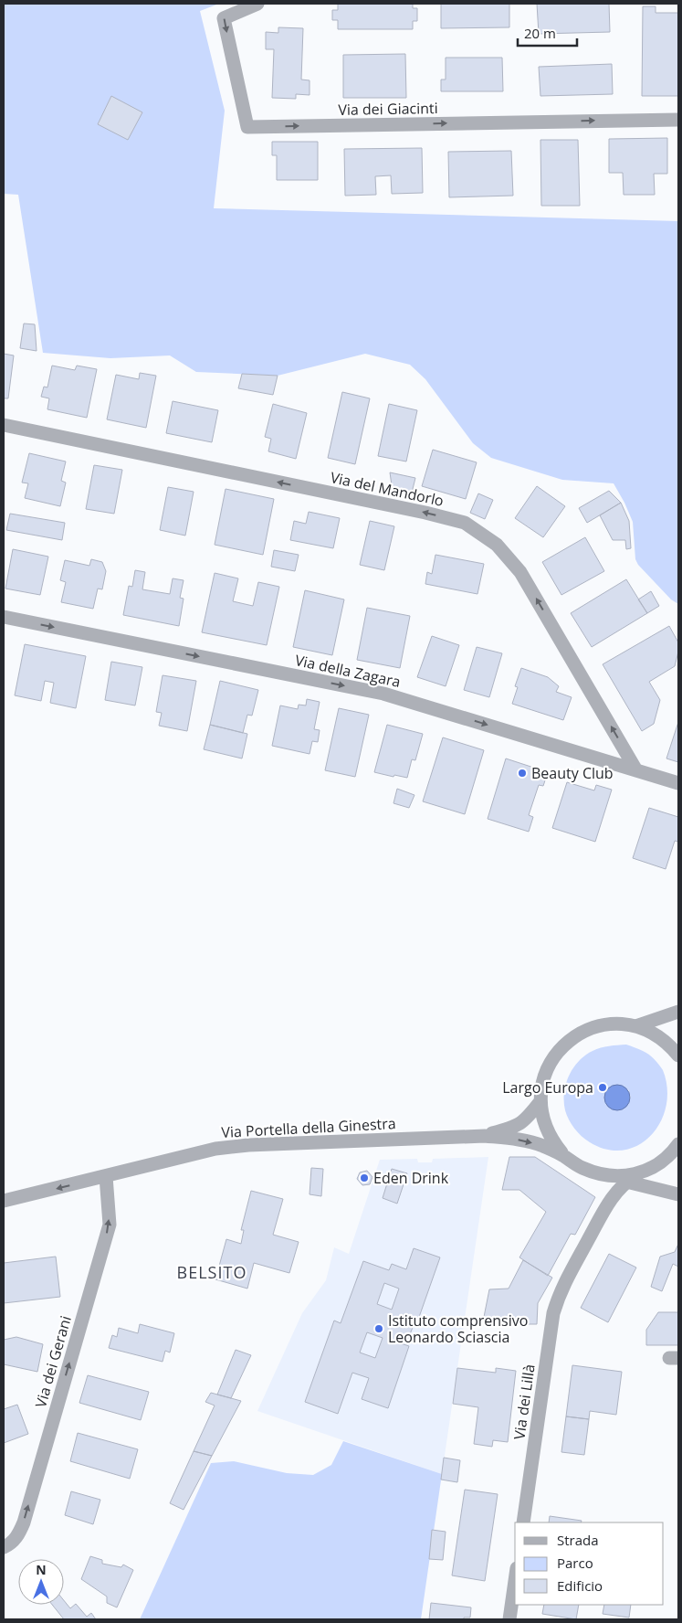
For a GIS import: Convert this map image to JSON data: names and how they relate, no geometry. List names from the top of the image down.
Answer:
{
  "streets": {
    "street": [
      "Via dei Giacinti",
      "Via del Mandorlo",
      "Via della Zagara",
      "Via Portella della Ginestra",
      "Via dei Gerani",
      "Via dei Lillà"
    ]
  },
  "crossings": [
    ["Via del Mandorlo", "Via della Zagara"],
    ["Via Portella della Ginestra", "Via dei Gerani"]
  ],
  "one_way": ["Via del Mandorlo", "Via della Zagara", "Via dei Gerani"],
  "districts": ["BELSITO"],
  "places": [
    "Beauty Club",
    "Largo Europa",
    "Eden Drink",
    "Istituto comprensivo Leonardo Sciascia"
  ],
  "legend": ["Strada", "Parco", "Edificio"],
  "scale_bar": "20 m",
  "north": "top"
}
